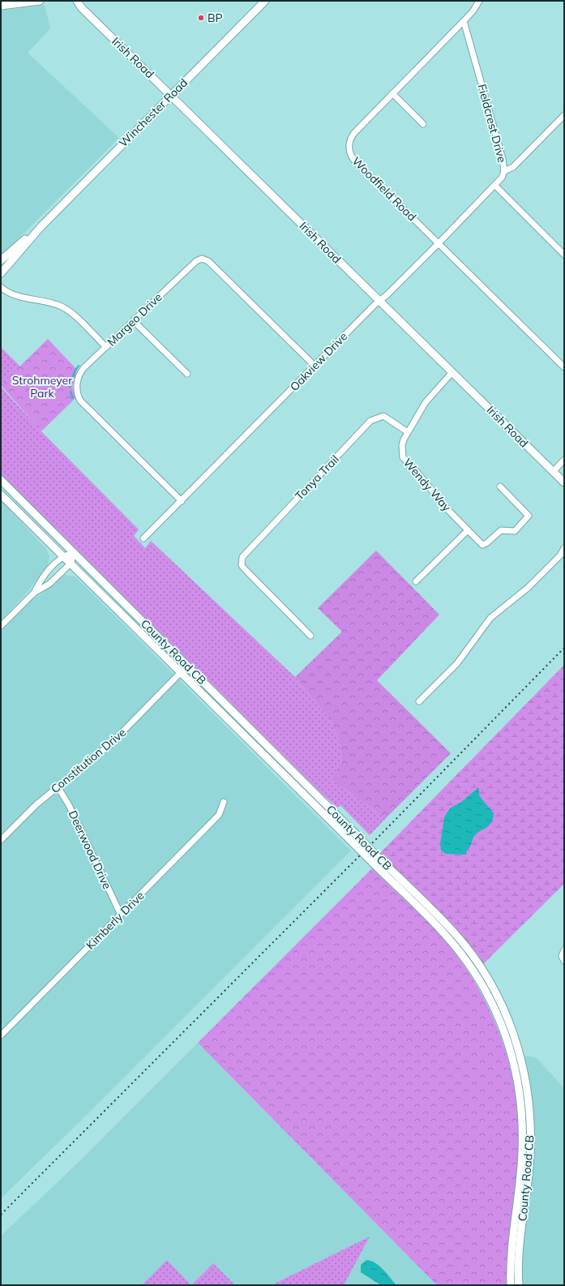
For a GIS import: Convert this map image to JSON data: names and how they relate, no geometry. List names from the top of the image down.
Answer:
{
  "streets": {
    "main road": ["Irish Road", "Winchester Road", "County Road CB"],
    "street": [
      "Fieldcrest Drive",
      "Woodfield Road",
      "Margeo Drive",
      "Oakview Drive",
      "Tonya Trail",
      "Wendy Way",
      "Constitution Drive",
      "Deerwood Drive",
      "Kimberly Drive"
    ]
  },
  "crossings": [
    ["Irish Road", "Winchester Road"],
    ["Irish Road", "Oakview Drive"],
    ["Irish Road", "Wendy Way"],
    ["Fieldcrest Drive", "Woodfield Road"],
    ["Fieldcrest Drive", "Oakview Drive"],
    ["Woodfield Road", "Oakview Drive"],
    ["Margeo Drive", "Oakview Drive"],
    ["Tonya Trail", "Wendy Way"],
    ["County Road CB", "Constitution Drive"],
    ["Constitution Drive", "Deerwood Drive"],
    ["Deerwood Drive", "Kimberly Drive"]
  ],
  "parks": ["Strohmeyer Park"],
  "places": ["BP"]
}
